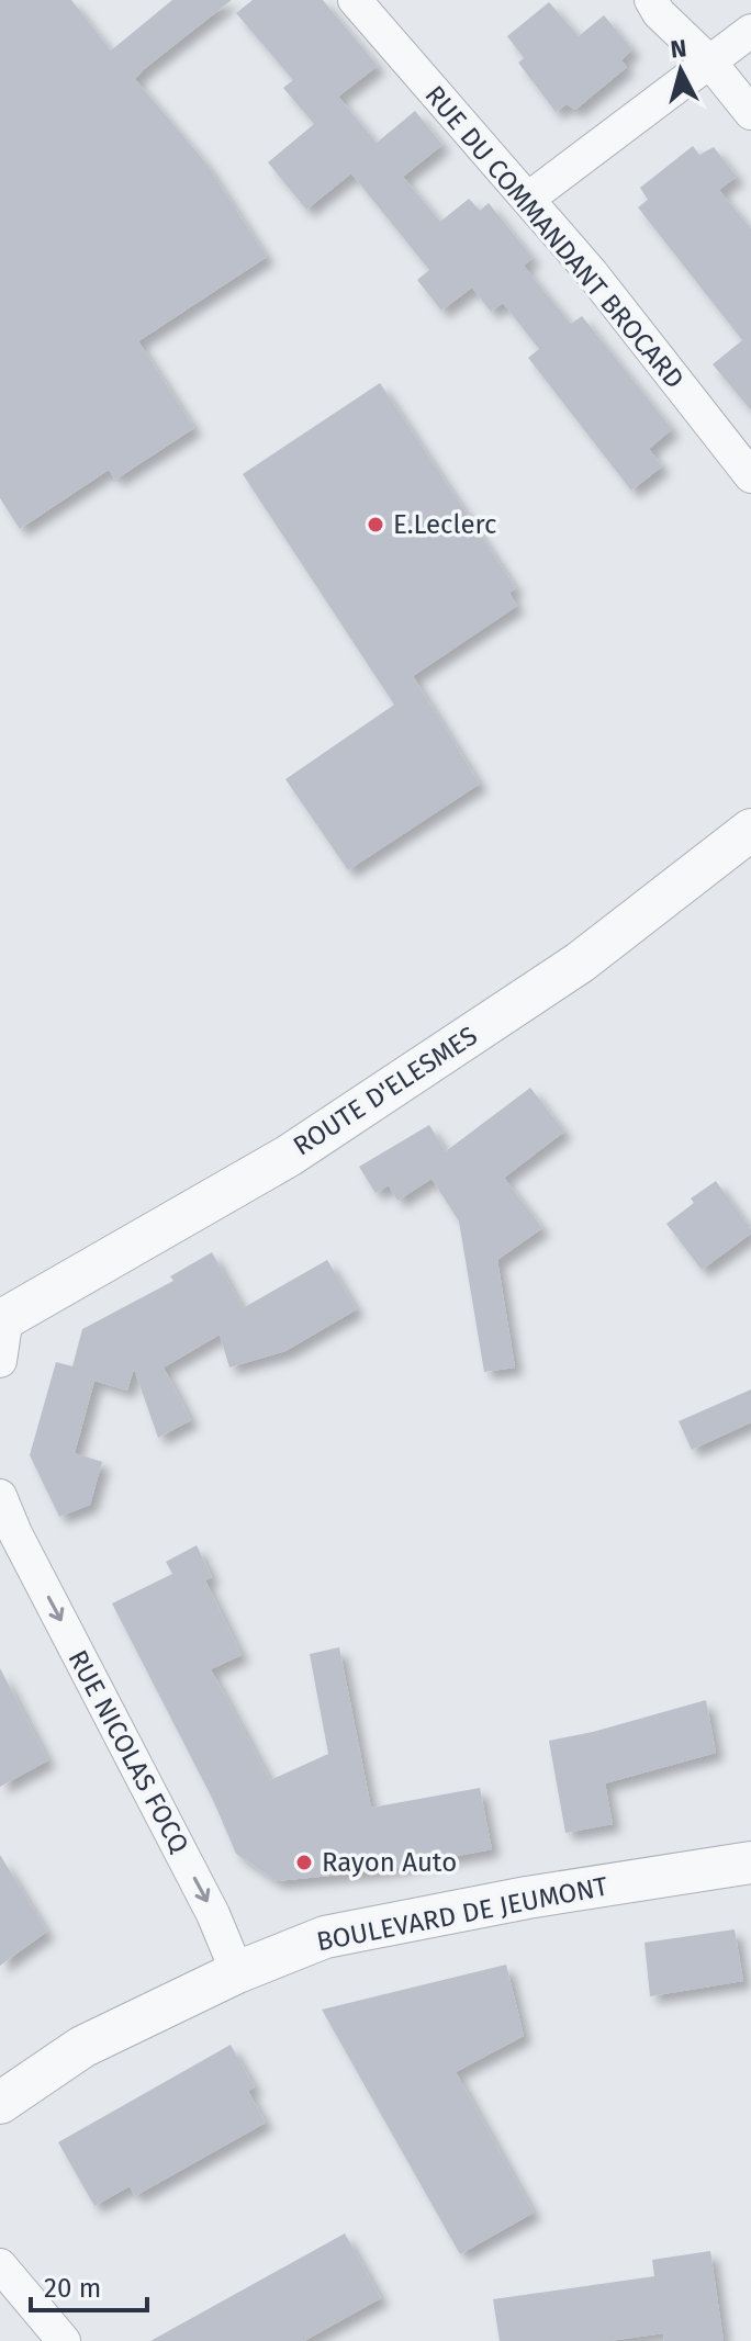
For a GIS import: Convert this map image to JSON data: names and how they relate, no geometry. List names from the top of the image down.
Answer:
{
  "streets": {
    "street": [
      "RUE DU COMMANDANT BROCARD",
      "ROUTE D'ELESMES",
      "RUE NICOLAS FOCQ",
      "BOULEVARD DE JEUMONT"
    ]
  },
  "crossings": [
    ["RUE NICOLAS FOCQ", "BOULEVARD DE JEUMONT"]
  ],
  "one_way": ["RUE NICOLAS FOCQ"],
  "places": ["E.Leclerc", "Rayon Auto"],
  "scale_bar": "20 m",
  "north": "top"
}
